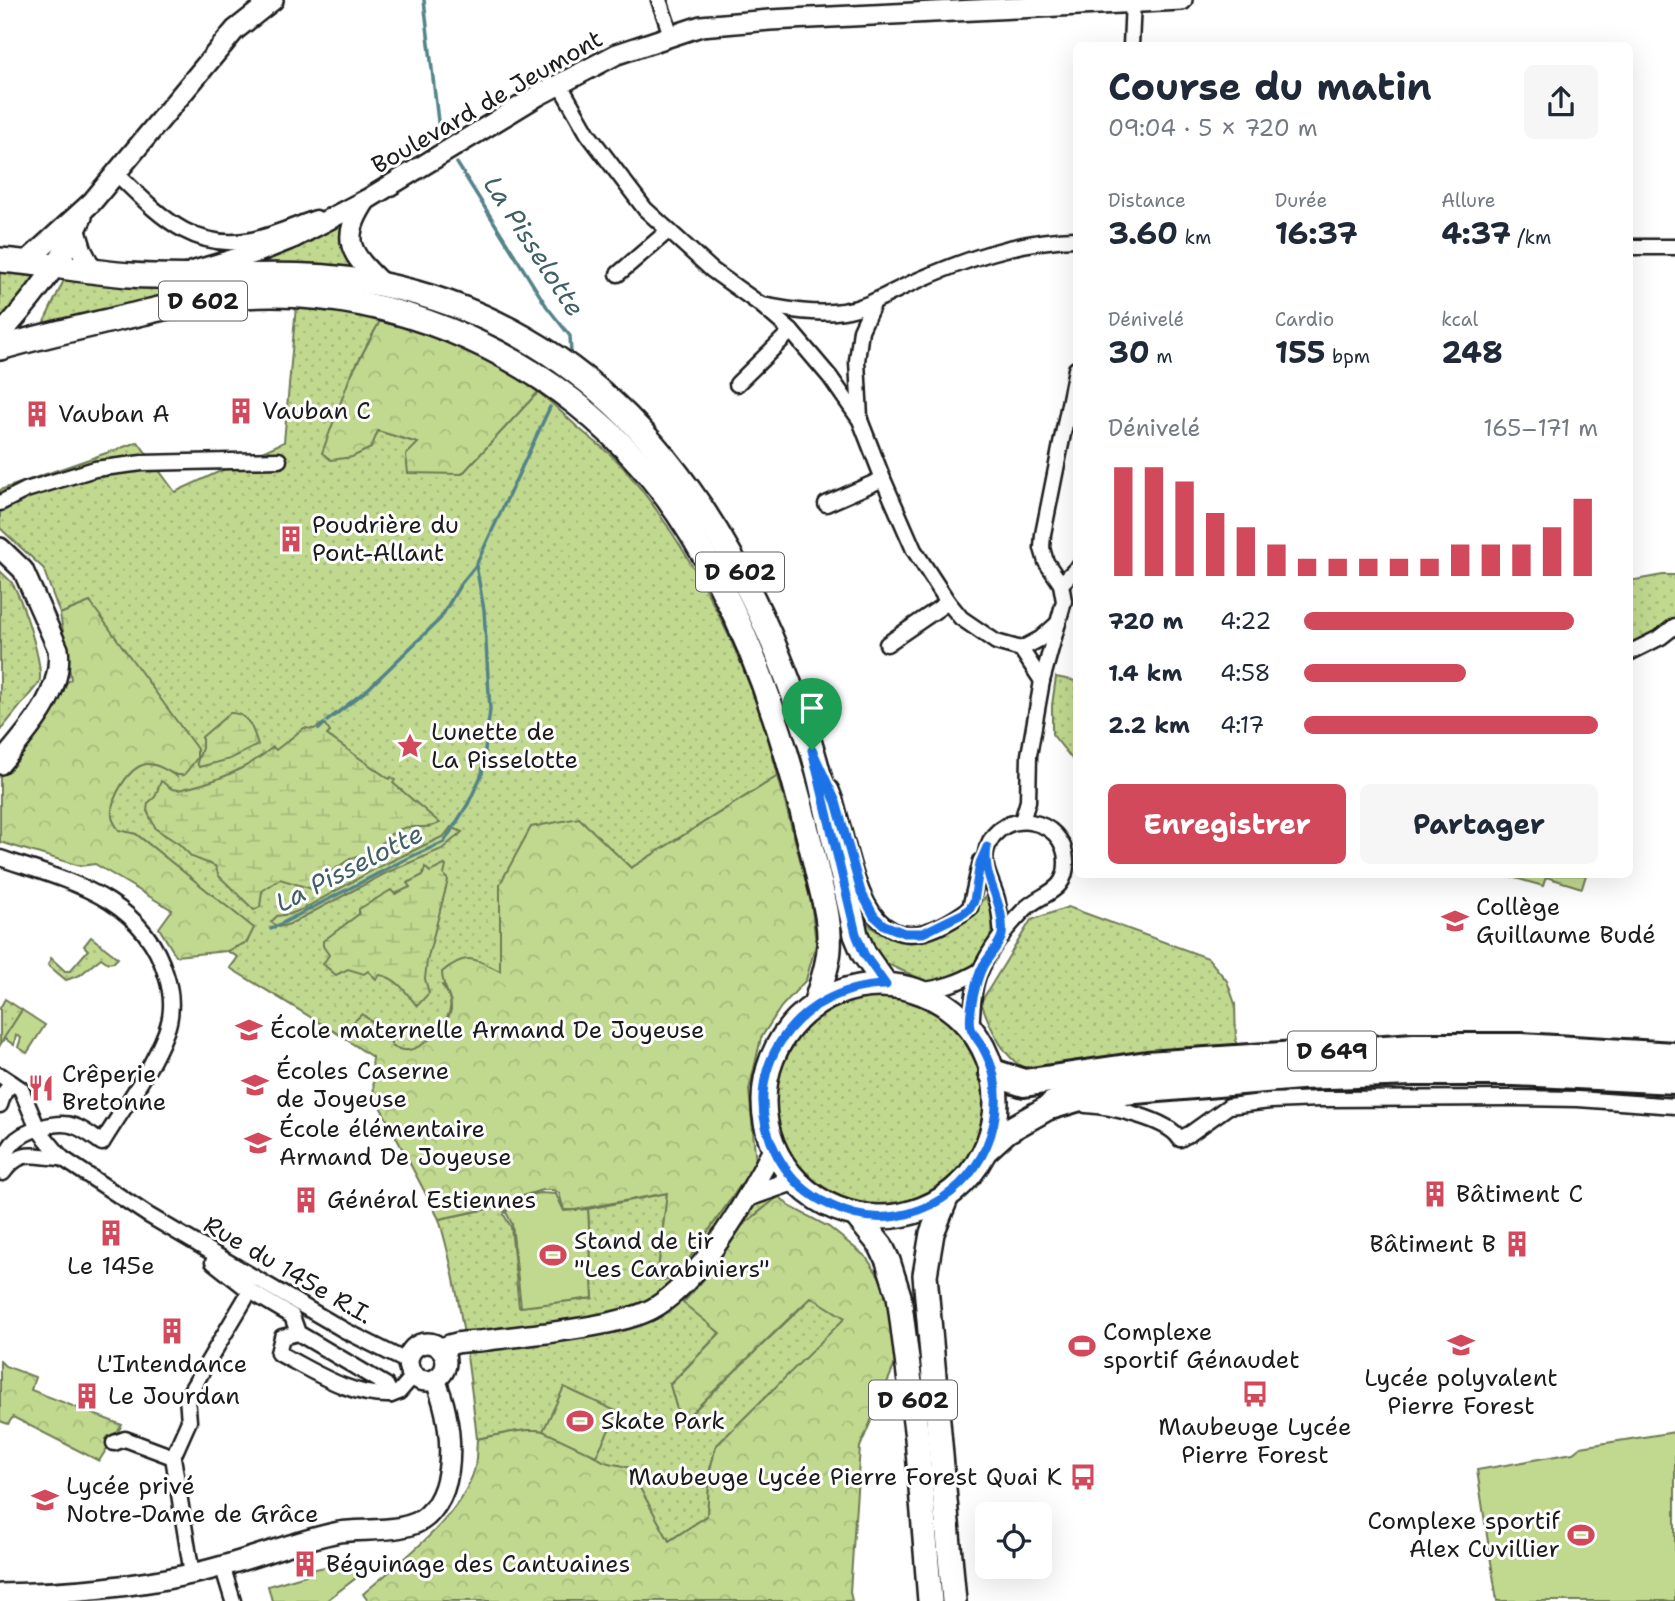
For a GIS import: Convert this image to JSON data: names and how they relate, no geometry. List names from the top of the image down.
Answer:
{
  "streets": {
    "highway": ["D 649"],
    "main road": ["D 602"],
    "street": ["Boulevard de Jeumont", "Rue du 145e R.I."]
  },
  "crossings": [
    ["Boulevard de Jeumont", "D 602"],
    ["D 602", "D 649"]
  ],
  "water": ["La Pisselotte"],
  "places": {
    "building": [
      "Vauban C",
      "Vauban A",
      "Poudrière du Pont-Allant",
      "Bâtiment C",
      "Général Estiennes",
      "Le 145e",
      "Bâtiment B",
      "L'Intendance",
      "Le Jourdan",
      "Béguinage des Cantuaines"
    ],
    "place": ["Lunette de La Pisselotte"],
    "school or university": [
      "Collège Guillaume Budé",
      "École maternelle Armand De Joyeuse",
      "Écoles Caserne de Joyeuse",
      "École élémentaire Armand De Joyeuse",
      "Lycée polyvalent Pierre Forest",
      "Lycée privé Notre-Dame de Grâce"
    ],
    "restaurant": ["Crêperie Bretonne"],
    "sports": [
      "Stand de tir \"Les Carabiniers\"",
      "Complexe sportif Génaudet",
      "Skate Park",
      "Complexe sportif Alex Cuvillier"
    ],
    "bus stop": ["Maubeuge Lycée Pierre Forest", "Maubeuge Lycée Pierre Forest Quai K"]
  },
  "page": {
    "heading": ["Course du matin", "09:04 · 5 × 720 m"],
    "stats": [
      ["Distance", "3.60 km"],
      ["Durée", "16:37"],
      ["Allure", "4:37 /km"],
      ["Dénivelé", "30 m"],
      ["Cardio", "155 bpm"],
      ["kcal", "248"]
    ],
    "chart": ["Dénivelé", "165–171 m"],
    "list": [
      {
        "name": "720 m",
        "note": "4:22"
      },
      {
        "name": "1.4 km",
        "note": "4:58"
      },
      {
        "name": "2.2 km",
        "note": "4:17"
      }
    ],
    "buttons": ["Enregistrer", "Partager"]
  }
}
